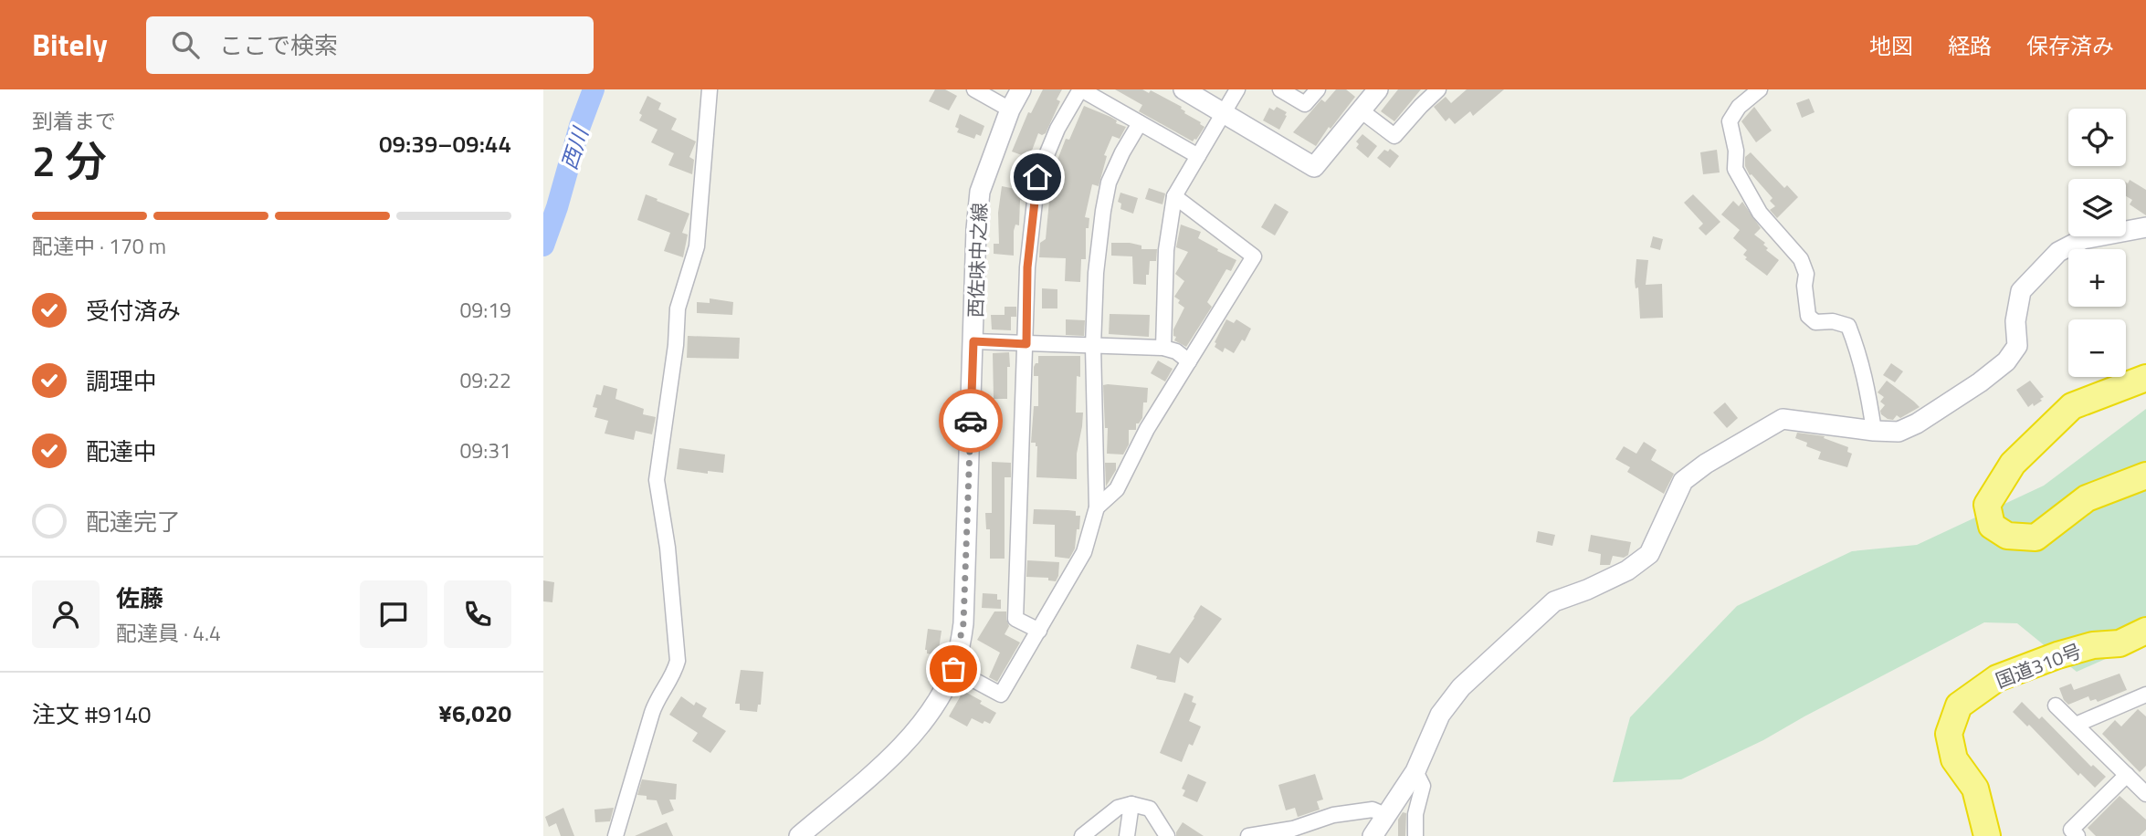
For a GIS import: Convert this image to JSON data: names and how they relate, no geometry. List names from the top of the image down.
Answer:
{
  "streets": {
    "highway": ["国道310号"],
    "street": ["西佐味中之線"]
  },
  "water": ["西川"],
  "page": {
    "header": "Bitely",
    "search": "ここで検索",
    "nav": ["地図", "経路", "保存済み"],
    "heading": ["2 分", "到着まで", "09:39–09:44"],
    "panel": [
      "佐藤",
      "配達員 · 4.4",
      "注文 #9140",
      "¥6,020"
    ],
    "map_buttons": ["+", "−"],
    "bar": "配達中 · 170 m",
    "list": [
      ["受付済み", "09:19"],
      ["調理中", "09:22"],
      ["配達中", "09:31"],
      "配達完了"
    ]
  }
}
